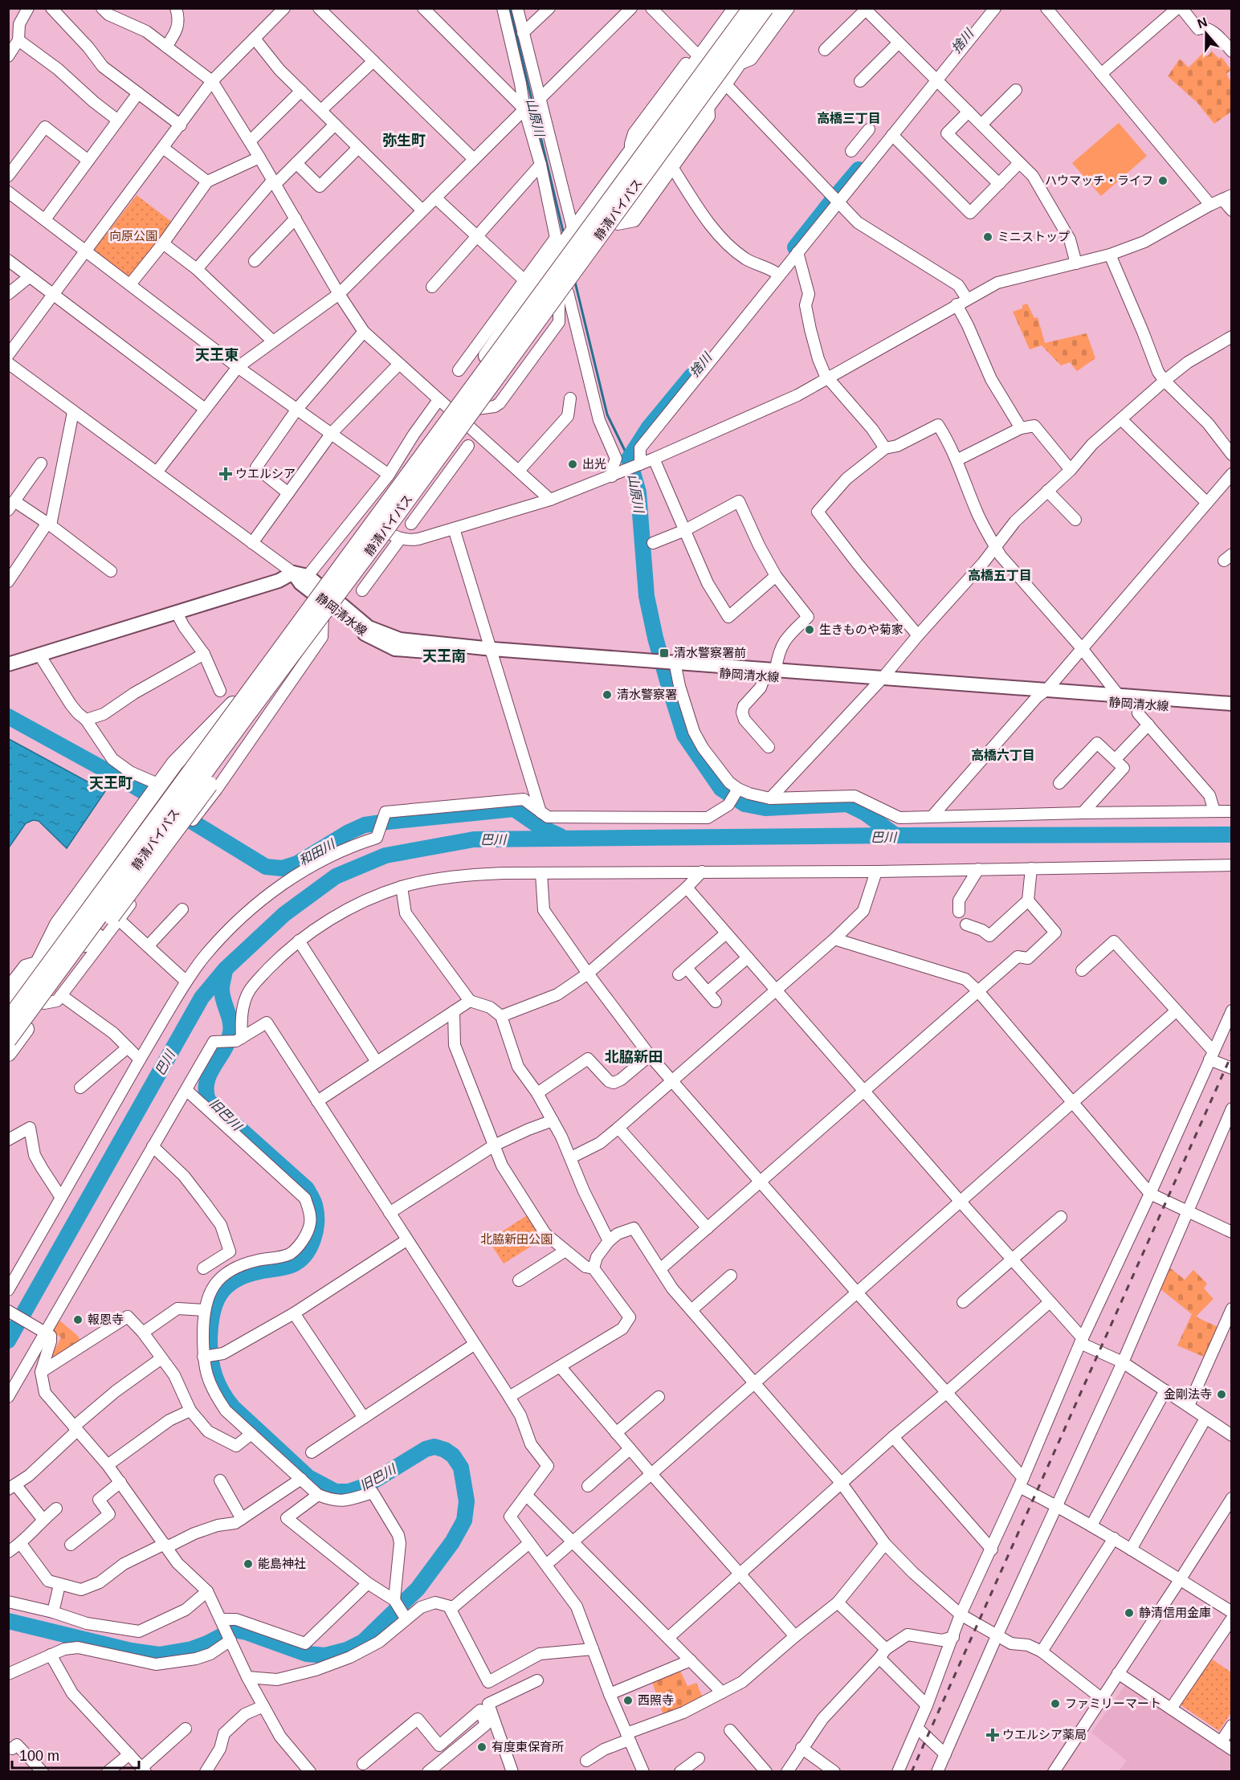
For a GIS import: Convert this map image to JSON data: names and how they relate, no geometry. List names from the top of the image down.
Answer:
{
  "streets": {
    "highway": ["静清バイパス"],
    "main road": ["静岡清水線"]
  },
  "districts": [
    "高橋三丁目",
    "弥生町",
    "天王東",
    "高橋五丁目",
    "天王南",
    "高橋六丁目",
    "天王町",
    "北脇新田"
  ],
  "water": [
    "捨川",
    "山原川",
    "巴川",
    "和田川",
    "旧巴川"
  ],
  "parks": ["向原公園", "北脇新田公園"],
  "places": {
    "other": [
      "ハウマッチ・ライフ",
      "ミニストップ",
      "出光",
      "生きものや菊家",
      "清水警察署",
      "報恩寺",
      "金剛法寺",
      "能島神社",
      "静清信用金庫",
      "西照寺",
      "ファミリーマート",
      "有度東保育所"
    ],
    "health": ["ウエルシア", "ウエルシア薬局"],
    "transit": ["清水警察署前"]
  },
  "scale_bar": "100 m",
  "north": "top"
}
